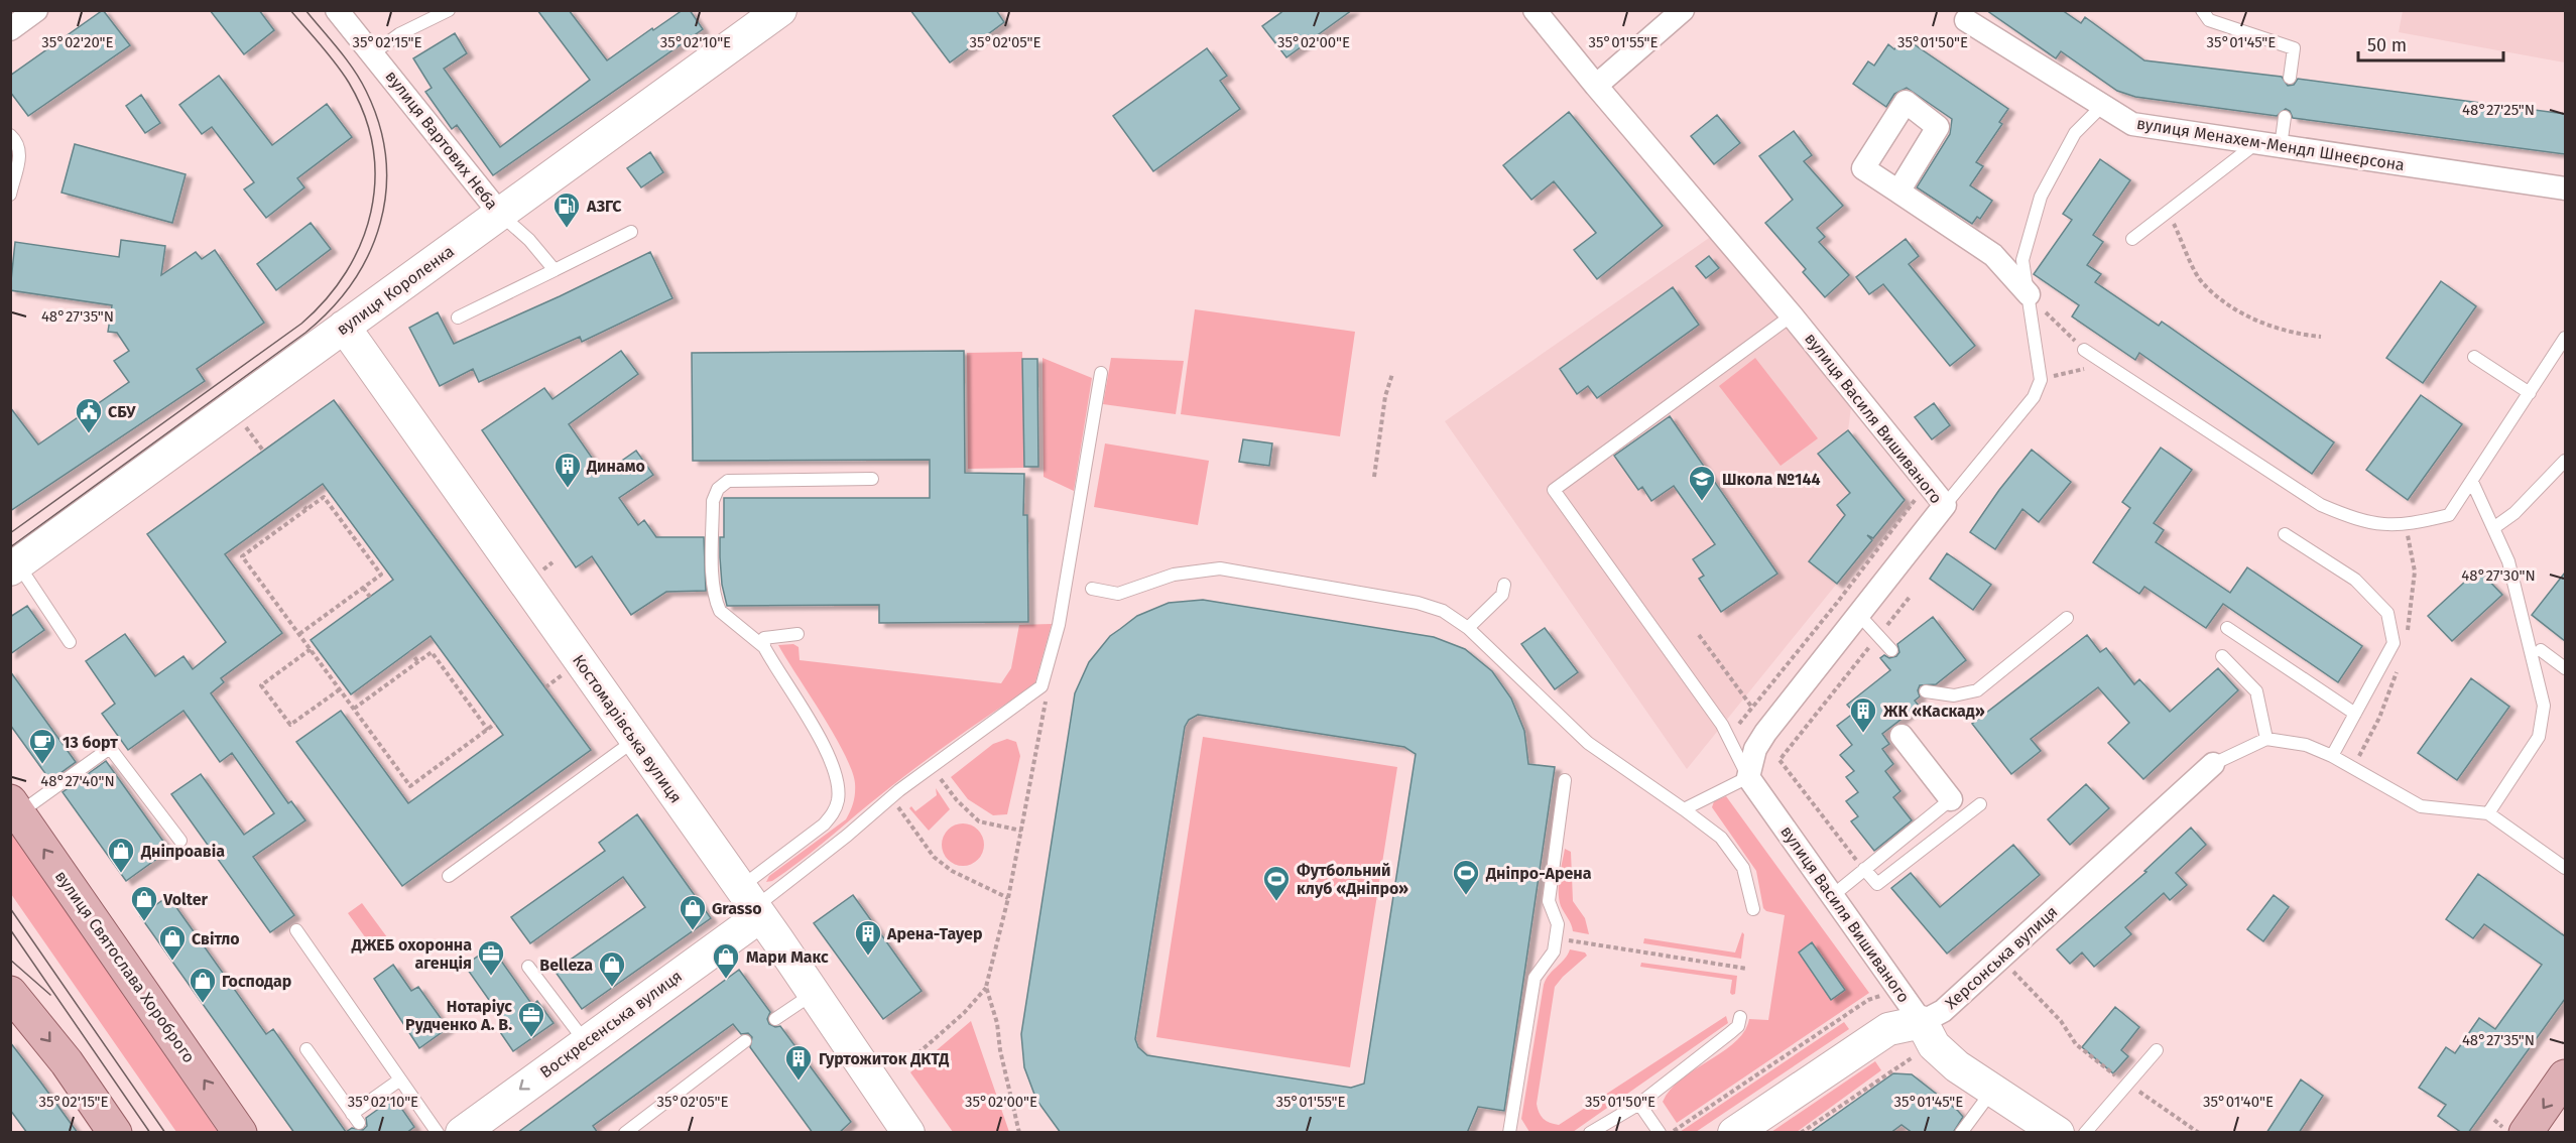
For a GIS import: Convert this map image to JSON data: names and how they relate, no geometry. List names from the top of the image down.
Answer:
{
  "streets": {
    "main road": ["вулиця Святослава Хороброго"],
    "street": [
      "вулиця Вартових Неба",
      "вулиця Менахем-Мендл Шнеєрсона",
      "вулиця Короленка",
      "вулиця Василя Вишиваного",
      "Костомарівська вулиця",
      "Херсонська вулиця",
      "Воскресенська вулиця"
    ]
  },
  "crossings": [
    ["вулиця Вартових Неба", "вулиця Короленка"],
    ["вулиця Короленка", "Костомарівська вулиця"],
    ["вулиця Василя Вишиваного", "Херсонська вулиця"],
    ["Костомарівська вулиця", "Воскресенська вулиця"]
  ],
  "one_way": ["Воскресенська вулиця"],
  "places": {
    "fuel station": ["АЗГС"],
    "public building": ["СБУ"],
    "building": [
      "Динамо",
      "ЖК «Каскад»",
      "Арена-Тауер",
      "Гуртожиток ДКТД"
    ],
    "school or university": ["Школа №144"],
    "cafe": ["13 борт"],
    "shop": [
      "Дніпроавіа",
      "Volter",
      "Grasso",
      "Світло",
      "Мари Макс",
      "Belleza",
      "Господар"
    ],
    "sports": ["Дніпро-Арена", "Футбольний клуб «Дніпро»"],
    "office": ["ДЖЕБ охоронна агенція", "Нотаріус Рудченко А. В."]
  },
  "scale_bar": "50 m",
  "coordinates": [
    "35°02'20\"E",
    "35°02'15\"E",
    "35°02'10\"E",
    "35°02'05\"E",
    "35°02'00\"E",
    "35°01'55\"E",
    "35°01'50\"E",
    "35°01'45\"E",
    "48°27'25\"N",
    "48°27'35\"N",
    "48°27'30\"N",
    "48°27'40\"N",
    "35°01'40\"E"
  ]
}
